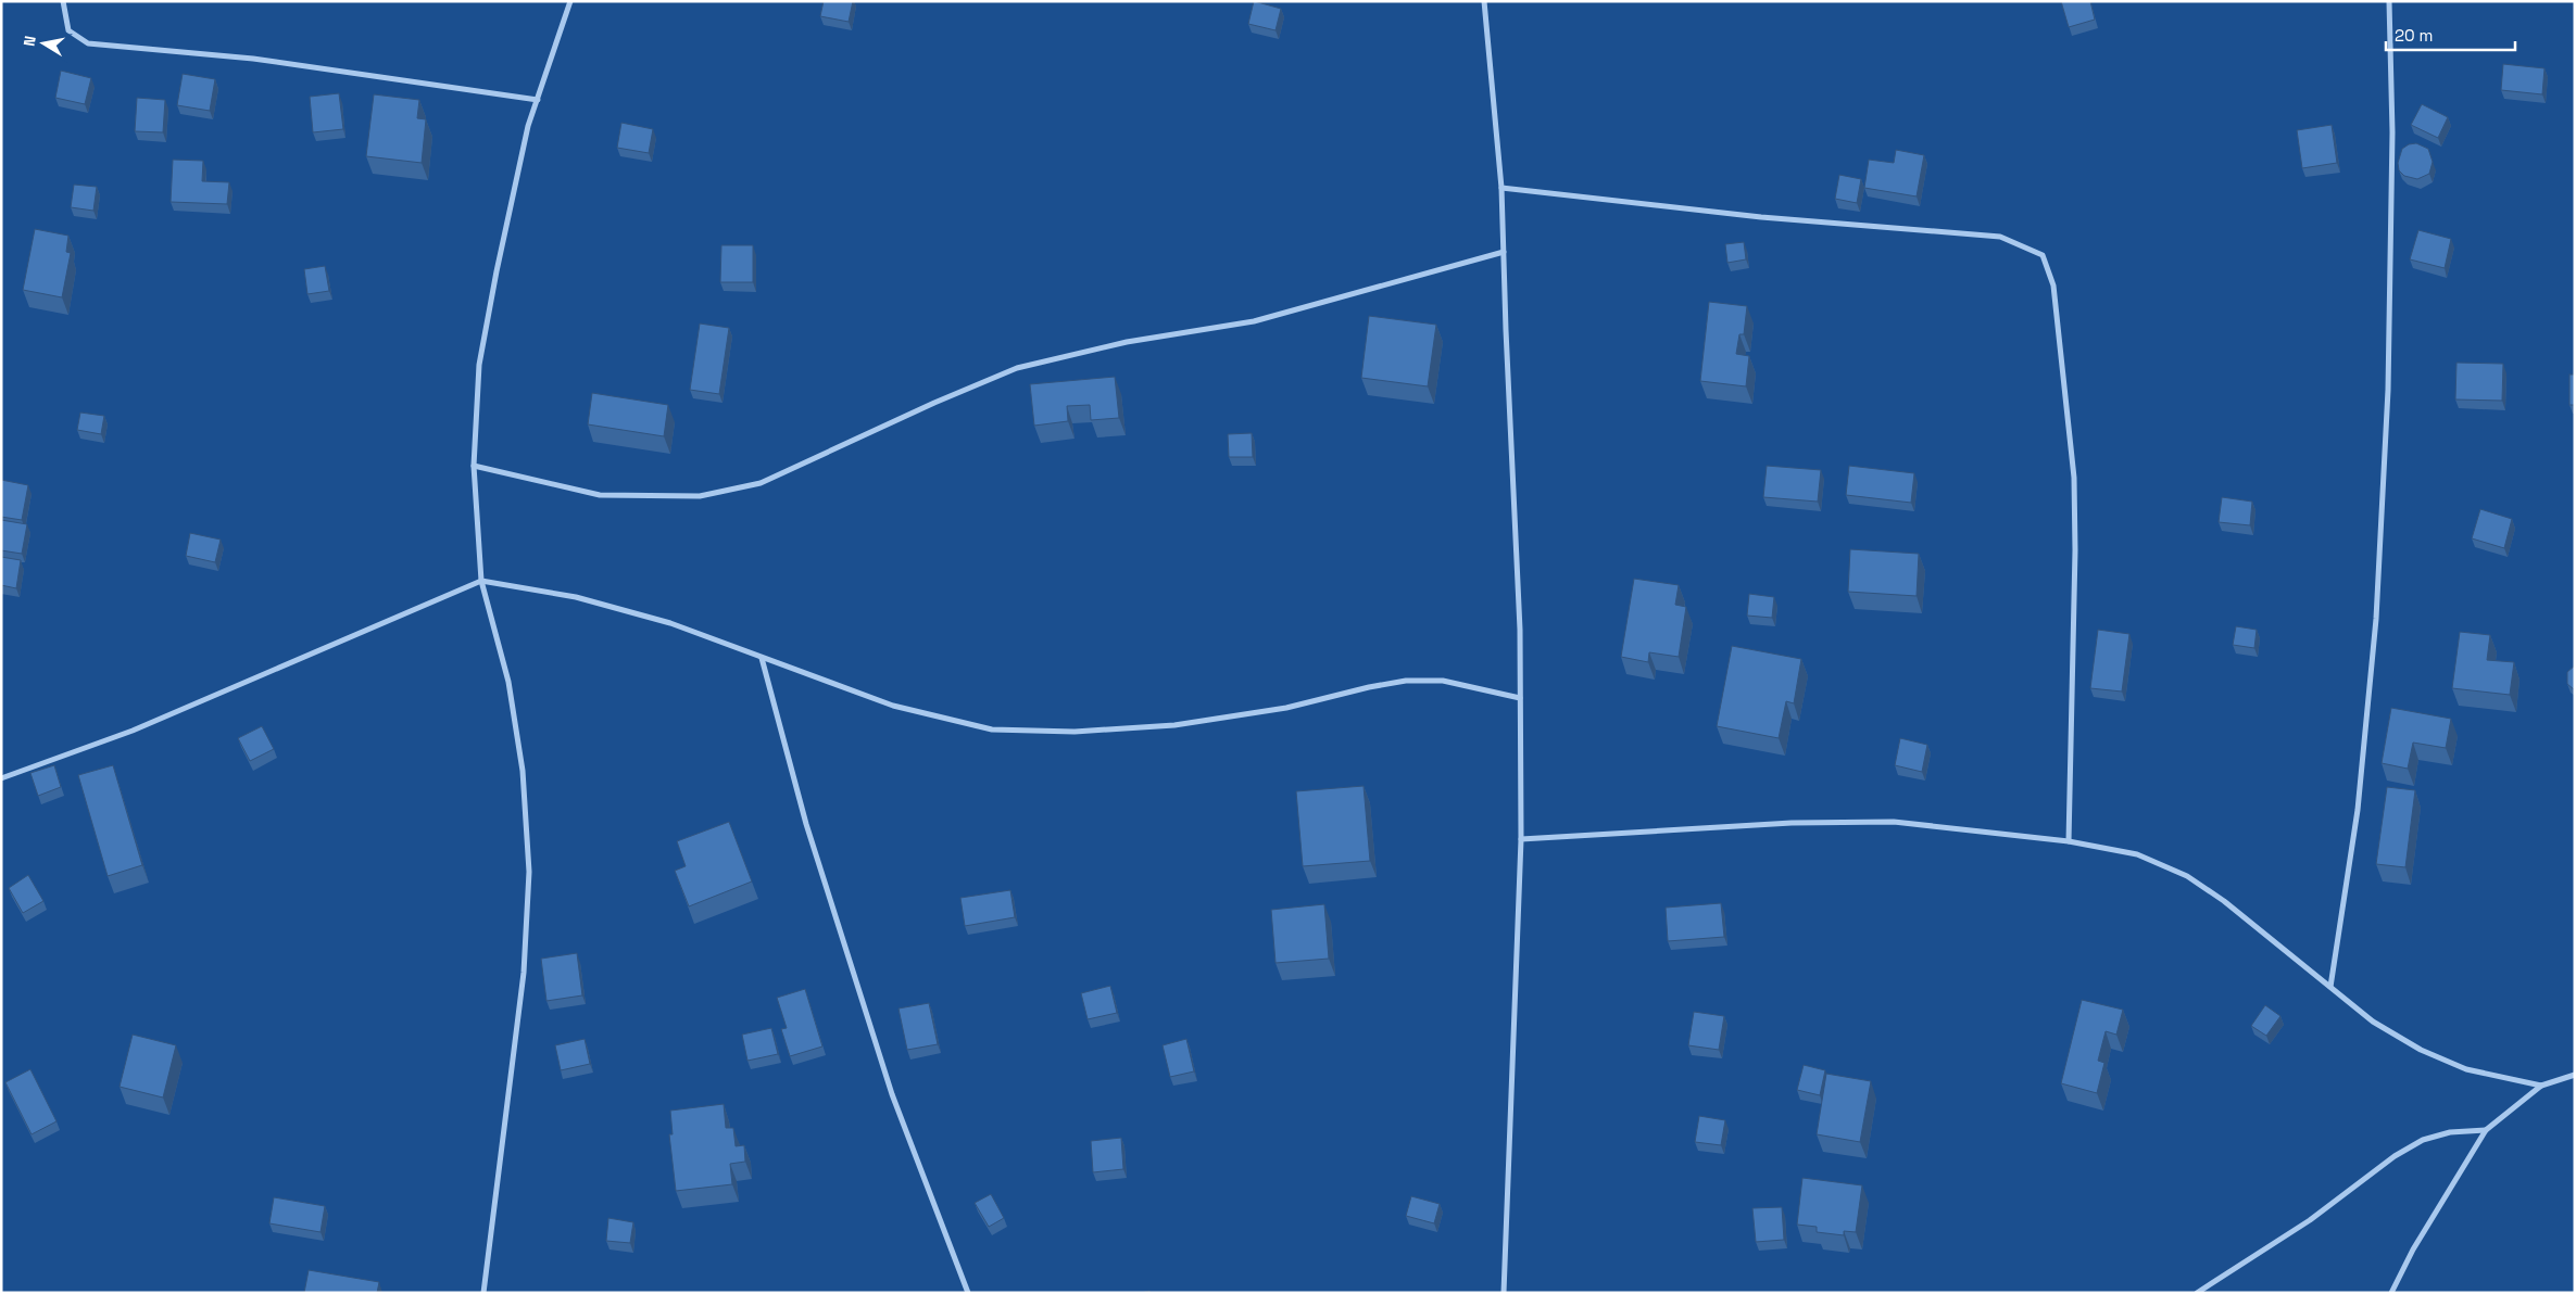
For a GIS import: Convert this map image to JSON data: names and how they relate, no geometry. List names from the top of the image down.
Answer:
{
  "scale_bar": "20 m",
  "north": "left"
}
